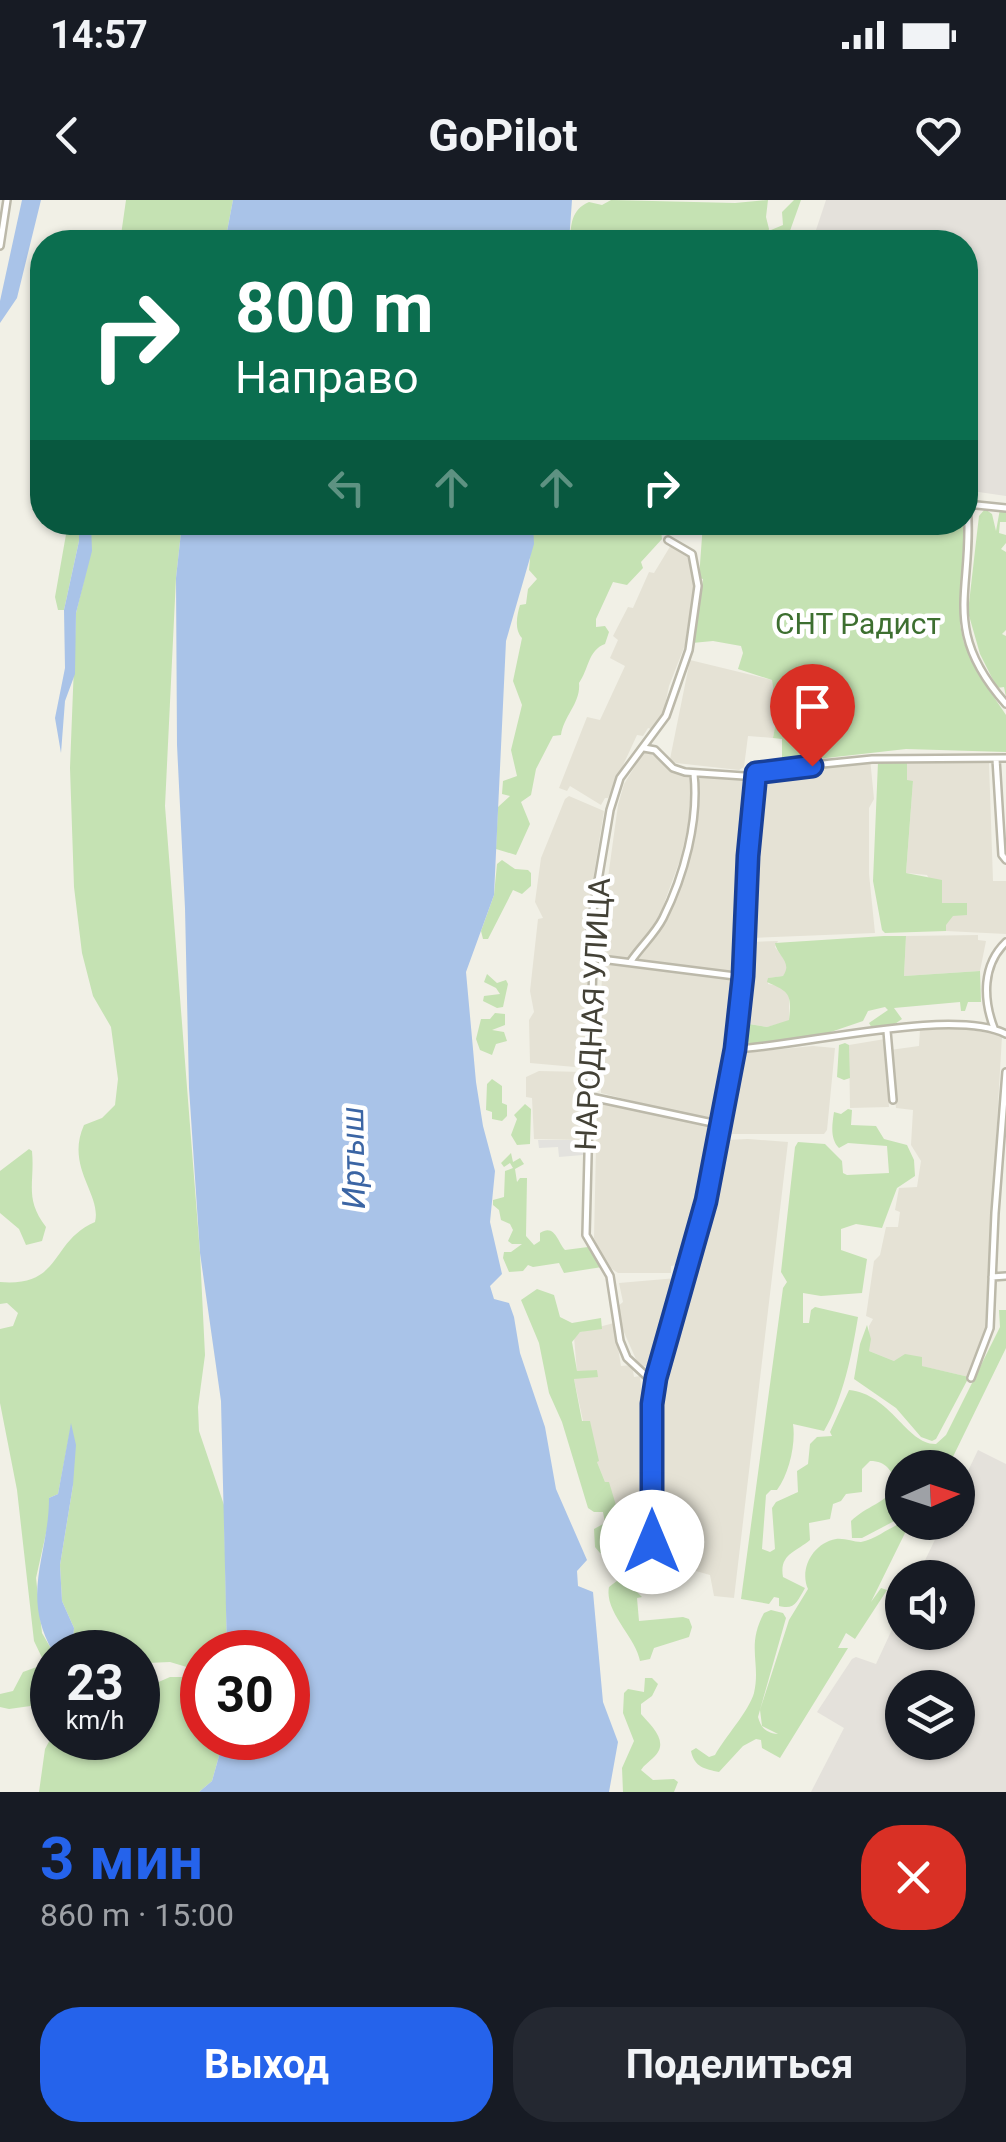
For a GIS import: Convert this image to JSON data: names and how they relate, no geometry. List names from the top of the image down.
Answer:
{
  "streets": {
    "street": ["НАРОДНАЯ УЛИЦА"]
  },
  "water": ["Иртыш"],
  "parks": ["СНТ Радист"],
  "north": "right",
  "page": {
    "status": "14:57",
    "header": "GoPilot",
    "turn": ["800 m", "Направо"],
    "speed": "23 km/h",
    "limit": "30",
    "heading": ["3 мин", "860 m · 15:00"],
    "buttons": ["Выход", "Поделиться"]
  }
}
